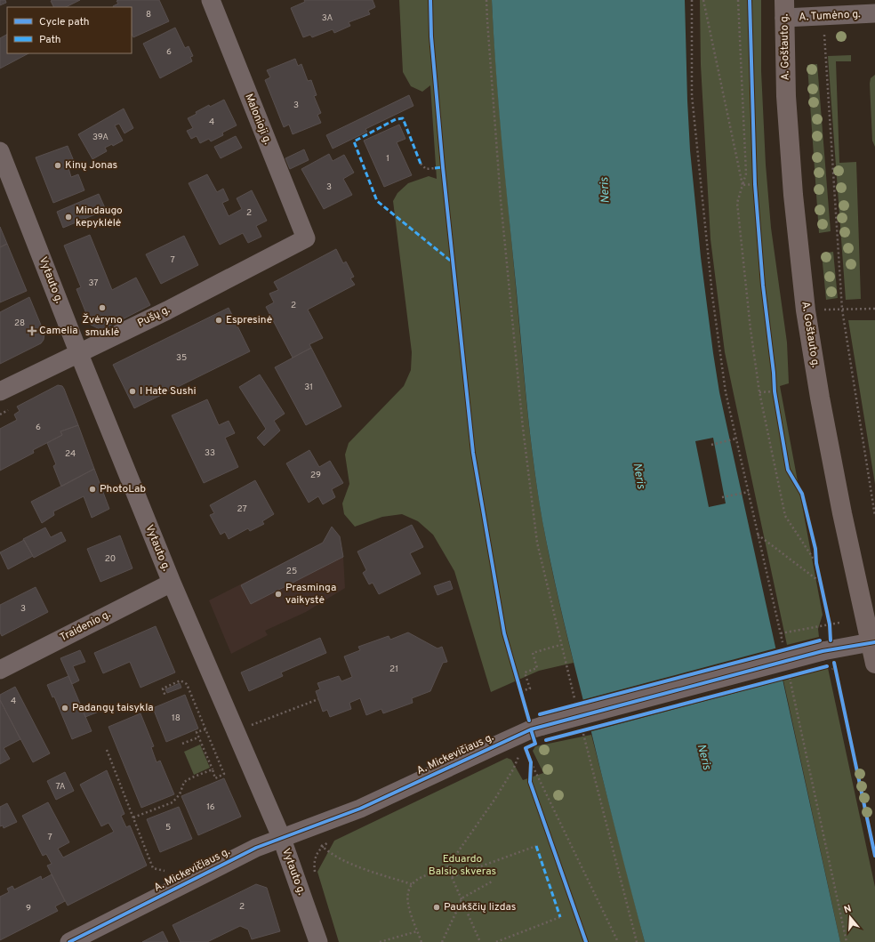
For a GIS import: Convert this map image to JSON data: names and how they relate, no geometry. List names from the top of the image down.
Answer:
{
  "streets": {
    "main road": ["A. Goštauto g."],
    "street": [
      "A. Tumėno g.",
      "Malonioji g.",
      "Vytauto g.",
      "Pušų g.",
      "Traidenio g.",
      "A. Mickevičiaus g."
    ]
  },
  "crossings": [
    ["A. Tumėno g.", "A. Goštauto g."],
    ["A. Goštauto g.", "A. Mickevičiaus g."],
    ["Malonioji g.", "Pušų g."],
    ["Vytauto g.", "Pušų g."],
    ["Vytauto g.", "Traidenio g."],
    ["Vytauto g.", "A. Mickevičiaus g."]
  ],
  "water": ["Neris"],
  "parks": ["Eduardo Balsio skveras"],
  "places": {
    "other": [
      "Kinų Jonas",
      "Mindaugo kepyklėlė",
      "Žvėryno smuklė",
      "Espresinė",
      "I Hate Sushi",
      "PhotoLab",
      "Prasminga vaikystė",
      "Padangų taisykla",
      "Paukščių lizdas"
    ],
    "health": ["Camelia"]
  },
  "house_numbers": [
    "8",
    "3A",
    "6",
    "3",
    "4",
    "39A",
    "1",
    "3",
    "2",
    "7",
    "37",
    "2",
    "28",
    "35",
    "31",
    "6",
    "33",
    "24",
    "29",
    "27",
    "20",
    "25",
    "3",
    "21",
    "4",
    "18",
    "7A",
    "16",
    "5",
    "7",
    "2",
    "9"
  ],
  "legend": ["Cycle path", "Path"],
  "north": "top"
}
